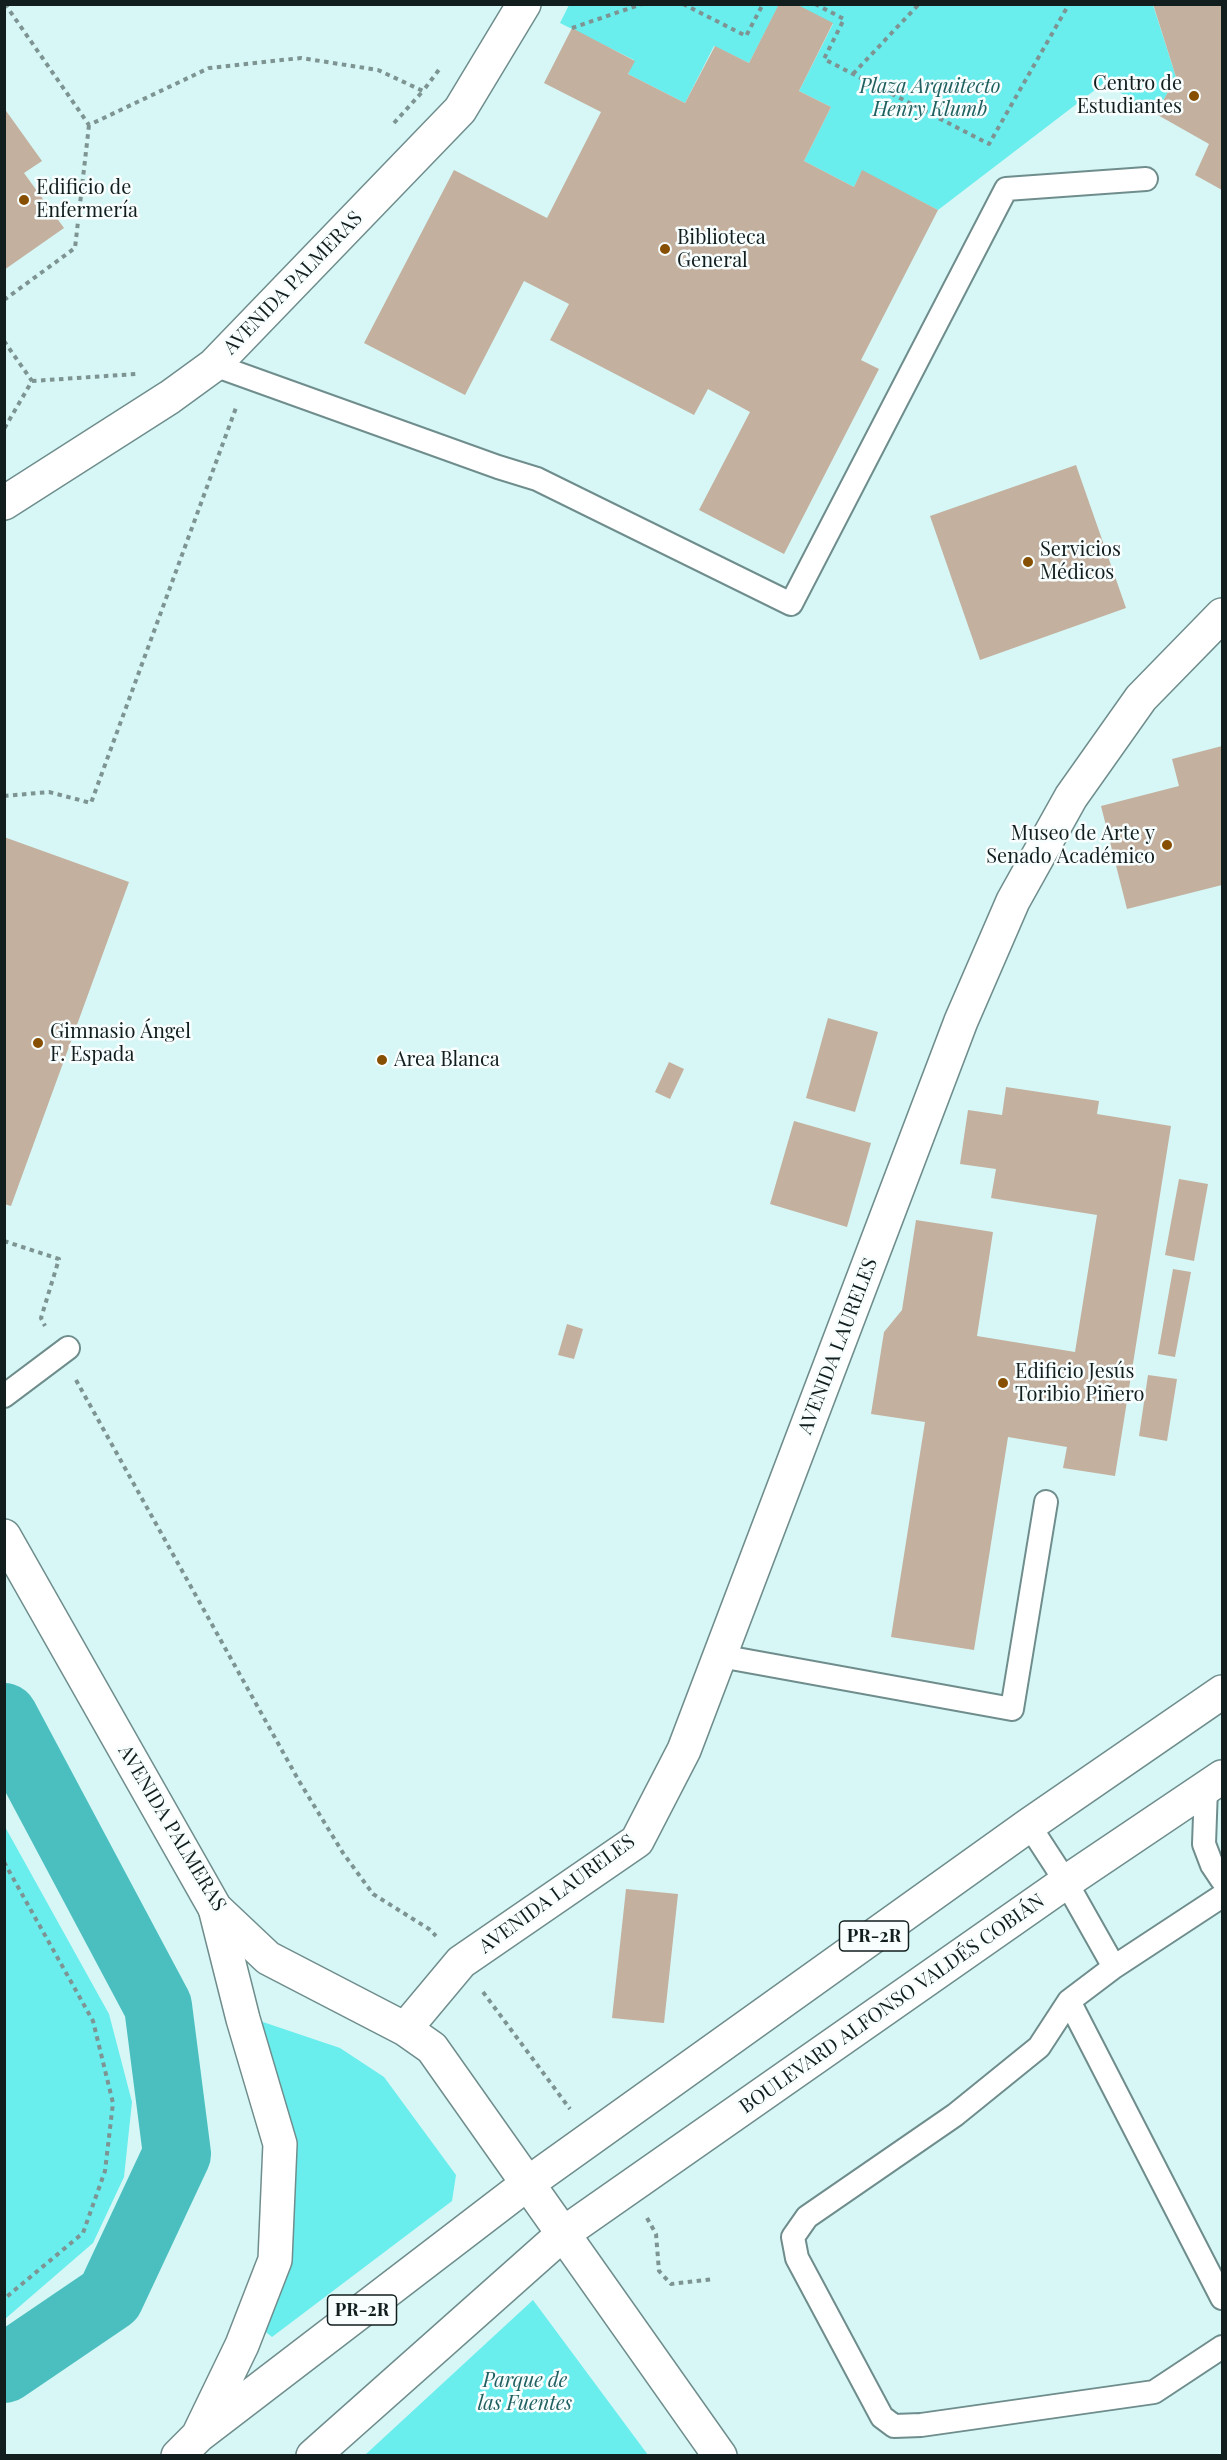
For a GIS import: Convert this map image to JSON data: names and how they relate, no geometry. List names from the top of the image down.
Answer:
{
  "streets": {
    "main road": [
      "AVENIDA PALMERAS",
      "AVENIDA LAURELES",
      "PR-2R",
      "BOULEVARD ALFONSO VALDÉS COBIÁN"
    ]
  },
  "crossings": [
    ["AVENIDA PALMERAS", "AVENIDA LAURELES"],
    ["AVENIDA PALMERAS", "PR-2R"],
    ["AVENIDA PALMERAS", "BOULEVARD ALFONSO VALDÉS COBIÁN"]
  ],
  "parks": ["Plaza Arquitecto Henry Klumb", "Parque de las Fuentes"],
  "places": [
    "Centro de Estudiantes",
    "Edificio de Enfermería",
    "Biblioteca General",
    "Servicios Médicos",
    "Museo de Arte y Senado Académico",
    "Gimnasio Ángel F. Espada",
    "Area Blanca",
    "Edificio Jesús Toribio Piñero"
  ]
}
